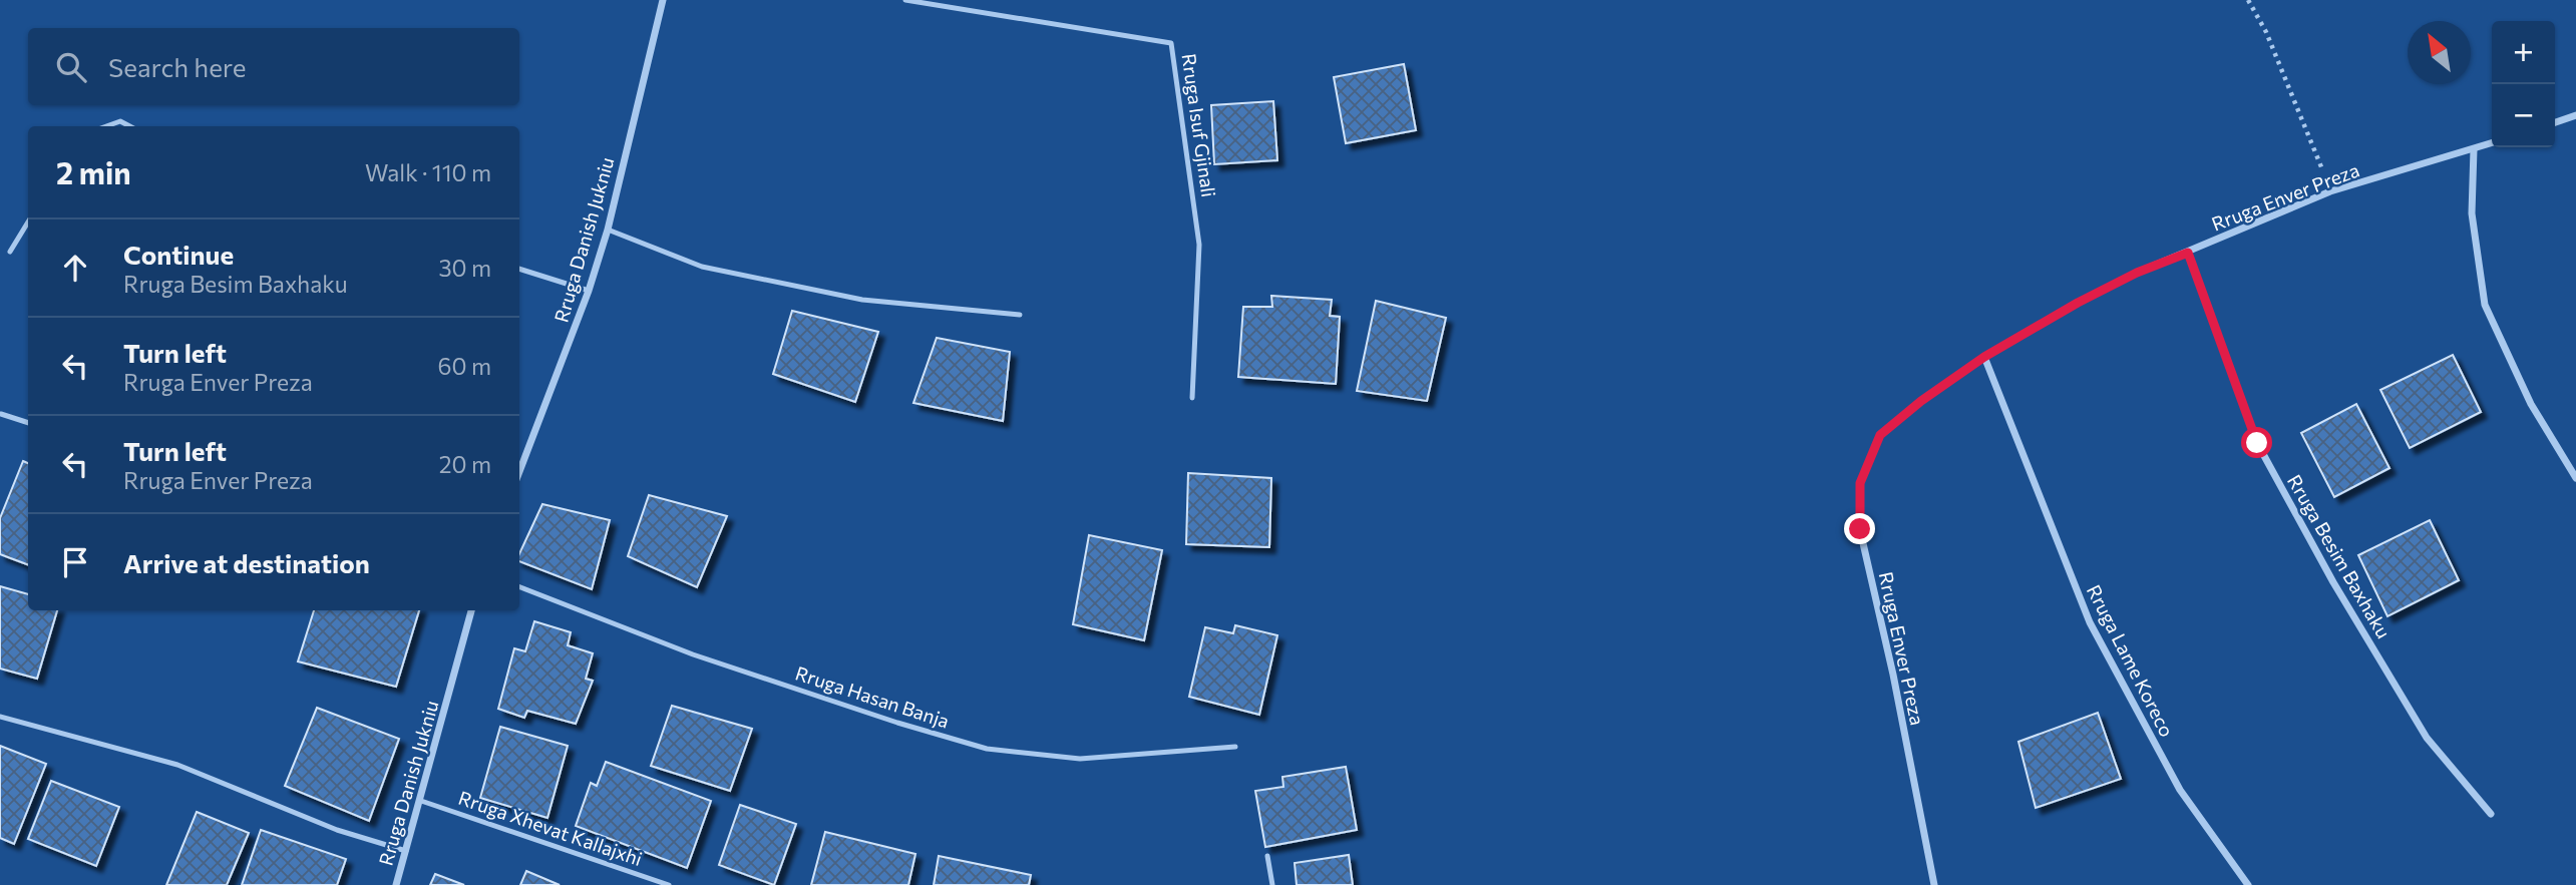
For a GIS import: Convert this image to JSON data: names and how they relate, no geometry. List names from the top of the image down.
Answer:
{
  "streets": {
    "street": [
      "Rruga Enver Preza",
      "Rruga Danish Jukniu",
      "Rruga Besim Baxhaku",
      "Rruga Lame Koreco"
    ],
    "lane": ["Rruga Isuf Gjinali", "Rruga Hasan Banja", "Rruga Xhevat Kallajxhi"]
  },
  "crossings": [
    ["Rruga Enver Preza", "Rruga Besim Baxhaku"],
    ["Rruga Enver Preza", "Rruga Lame Koreco"],
    ["Rruga Danish Jukniu", "Rruga Xhevat Kallajxhi"]
  ],
  "north": "top left",
  "page": {
    "map_buttons": ["+", "−"],
    "search": "Search here",
    "heading": ["2 min", "Walk · 110 m"],
    "list": [
      ["Continue", "Rruga Besim Baxhaku", "30 m"],
      ["Turn left", "Rruga Enver Preza", "60 m"],
      ["Turn left", "Rruga Enver Preza", "20 m"],
      "Arrive at destination"
    ]
  }
}
